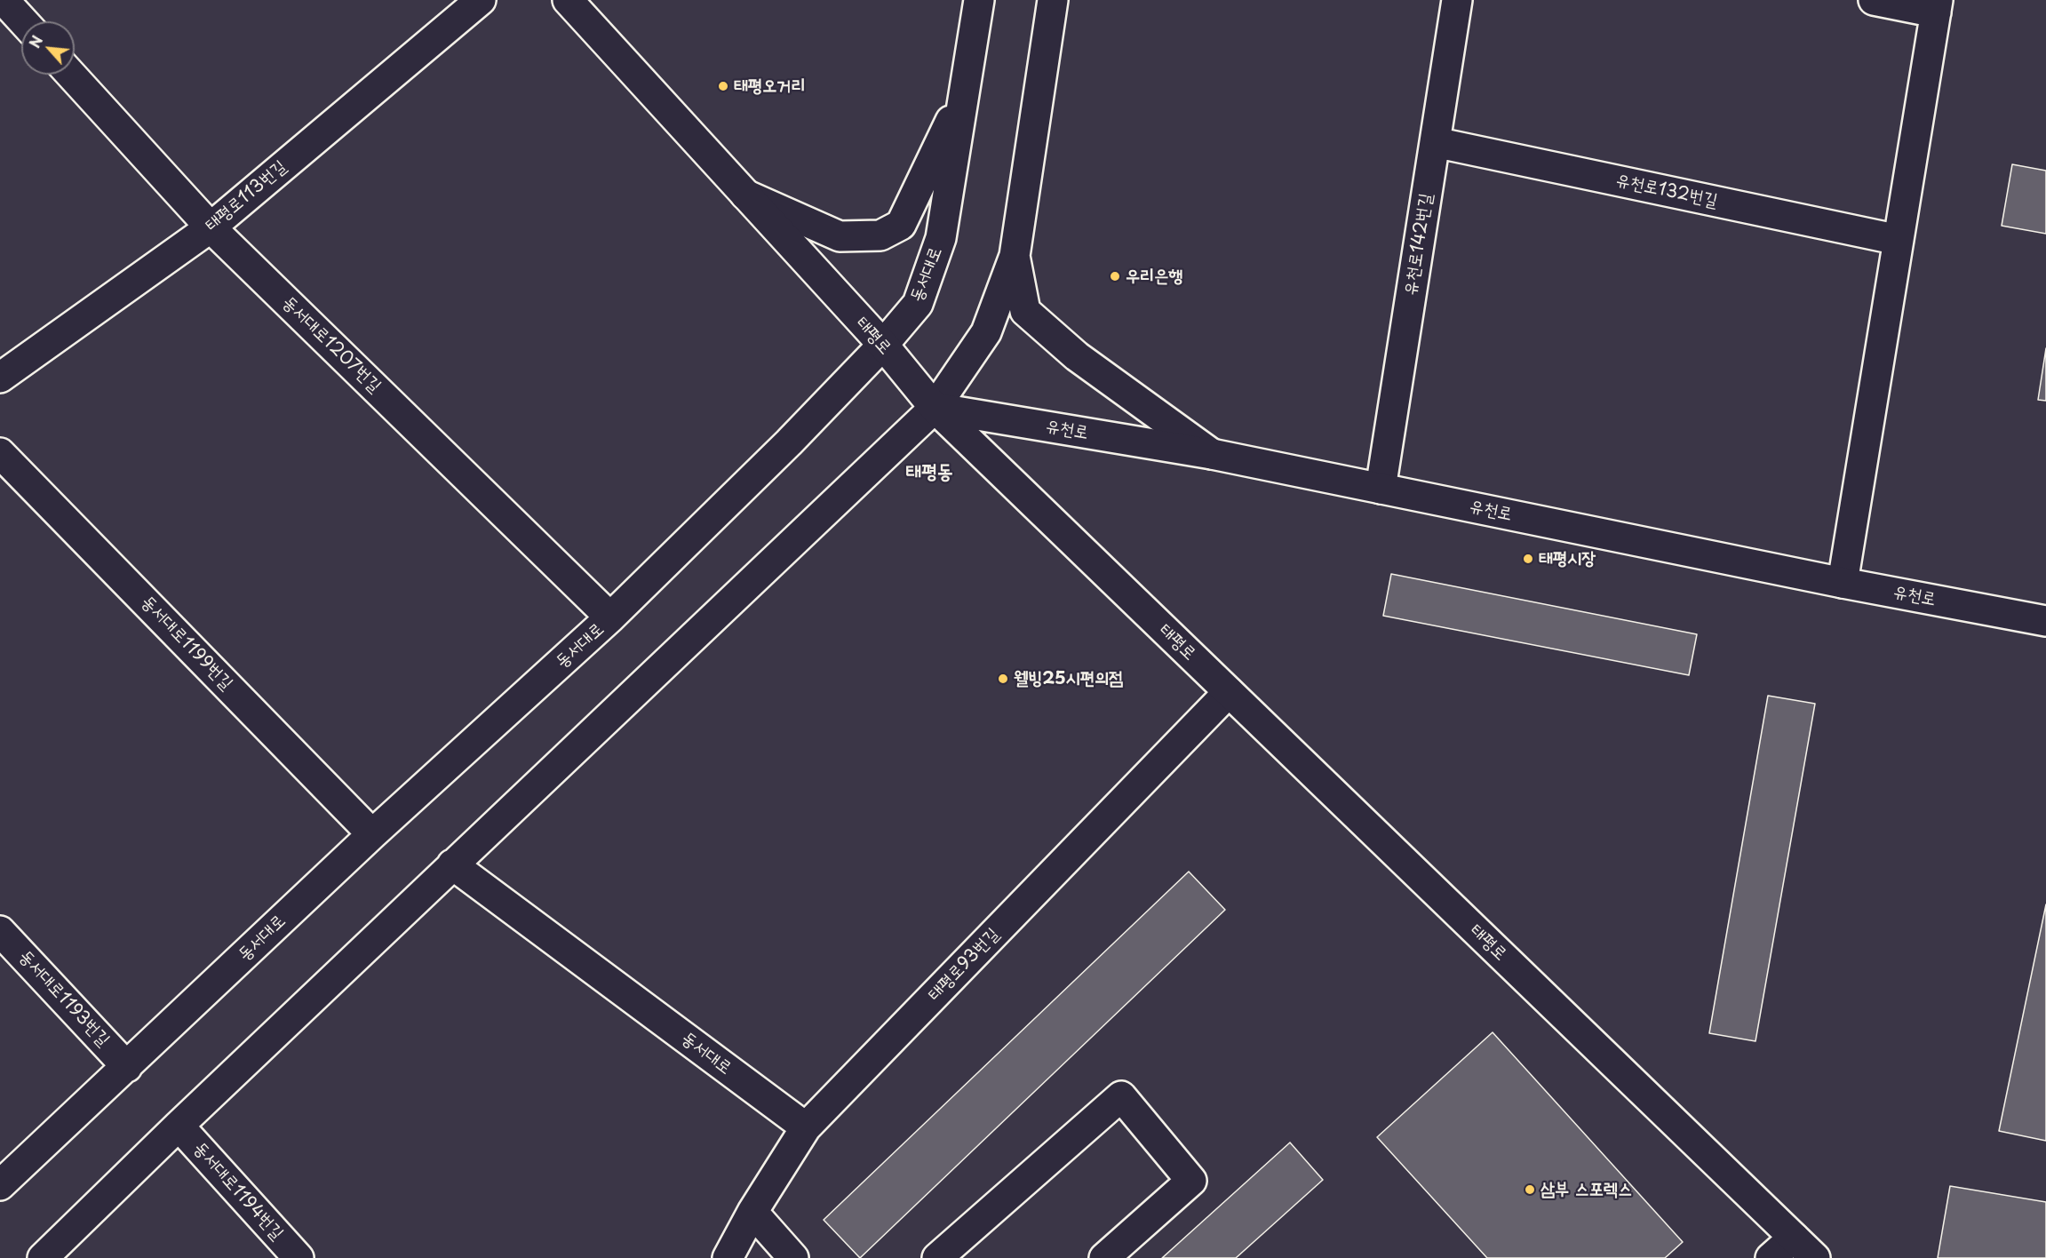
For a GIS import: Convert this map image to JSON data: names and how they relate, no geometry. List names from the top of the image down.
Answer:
{
  "streets": {
    "street": [
      "유천로132번길",
      "태평로113번길",
      "유천로142번길",
      "동서대로",
      "태평로",
      "동서대로1207번길",
      "유천로",
      "동서대로1199번길",
      "태평로93번길",
      "동서대로1193번길",
      "동서대로1194번길"
    ]
  },
  "crossings": [
    ["유천로132번길", "유천로142번길"],
    ["태평로113번길", "동서대로1207번길"],
    ["유천로142번길", "유천로"],
    ["동서대로", "태평로"],
    ["동서대로", "동서대로1207번길"],
    ["동서대로", "동서대로1199번길"],
    ["동서대로", "태평로93번길"],
    ["동서대로", "동서대로1193번길"],
    ["태평로", "유천로"],
    ["태평로", "태평로93번길"]
  ],
  "districts": ["태평동"],
  "places": [
    "태평오거리",
    "우리은행",
    "태평시장",
    "웰빙25시편의점",
    "삼부 스포렉스"
  ],
  "north": "top left"
}
